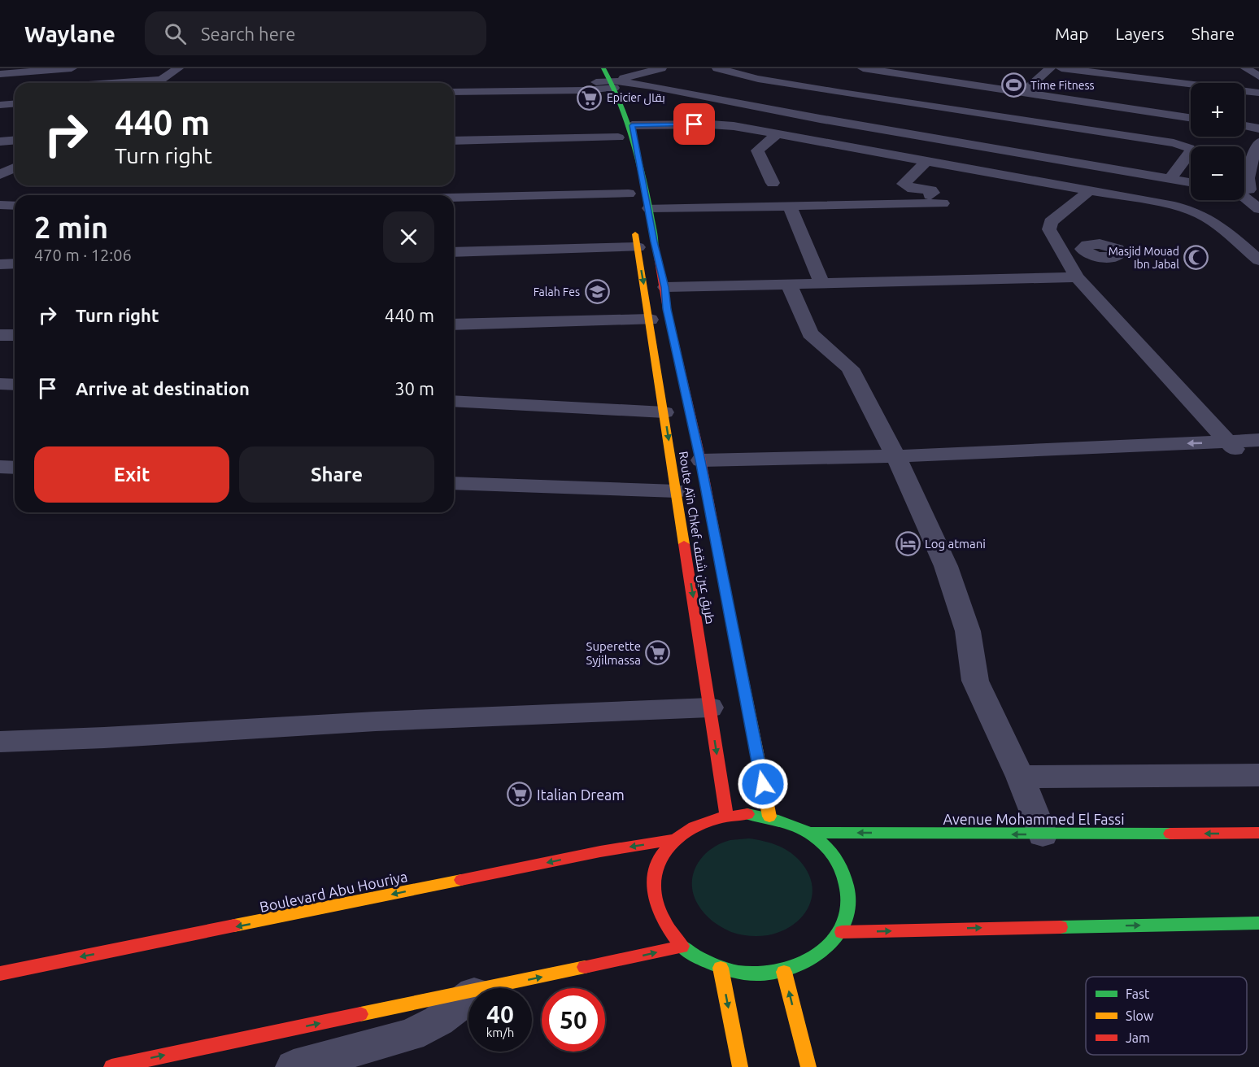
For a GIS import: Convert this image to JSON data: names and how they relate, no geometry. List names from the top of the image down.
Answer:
{
  "streets": {
    "main road": ["Route Aïn Chkef طريق عين شقف", "Avenue Mohammed El Fassi", "Boulevard Abu Houriya"]
  },
  "one_way": ["Boulevard Abu Houriya"],
  "places": {
    "sports": ["Time Fitness"],
    "supermarket": ["Epicier بقال", "Superette Syjilmassa", "Italian Dream"],
    "mosque": ["Masjid Mouad Ibn Jabal"],
    "school or university": ["Falah Fes"],
    "hotel": ["Log atmani"]
  },
  "legend": ["Fast", "Slow", "Jam"],
  "page": {
    "header": "Waylane",
    "search": "Search here",
    "nav": ["Map", "Layers", "Share"],
    "map_buttons": ["+", "−"],
    "turn": ["440 m", "Turn right"],
    "heading": ["2 min", "470 m · 12:06"],
    "list": [
      {
        "name": "Turn right",
        "value": "440 m"
      },
      {
        "name": "Arrive at destination",
        "value": "30 m"
      }
    ],
    "buttons": ["Exit", "Share"],
    "speed": "40 km/h",
    "limit": "50"
  }
}
